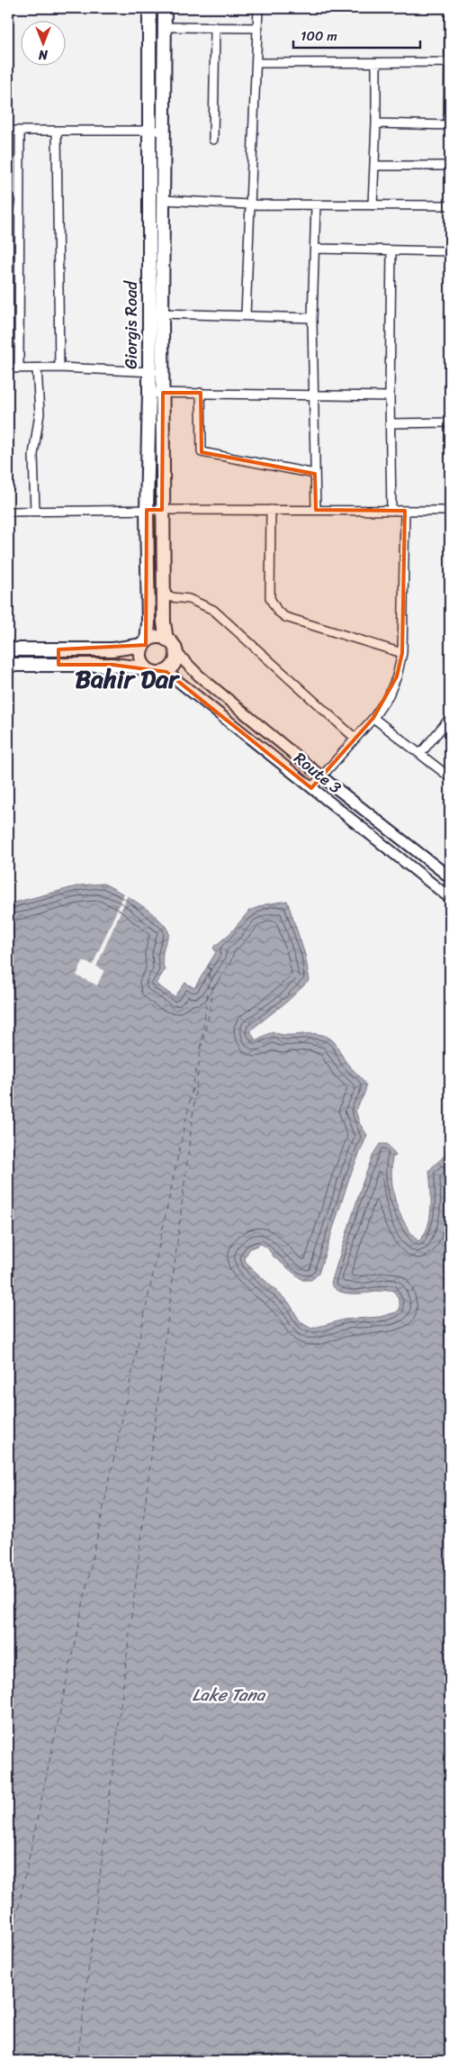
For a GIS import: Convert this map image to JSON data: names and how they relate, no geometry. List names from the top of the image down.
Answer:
{
  "streets": {
    "highway": ["Giorgis Road"],
    "main road": ["Route 3"]
  },
  "crossings": [
    ["Giorgis Road", "Route 3"]
  ],
  "districts": ["Bahir Dar"],
  "water": ["Lake Tana"],
  "scale_bar": "100 m",
  "north": "bottom"
}
